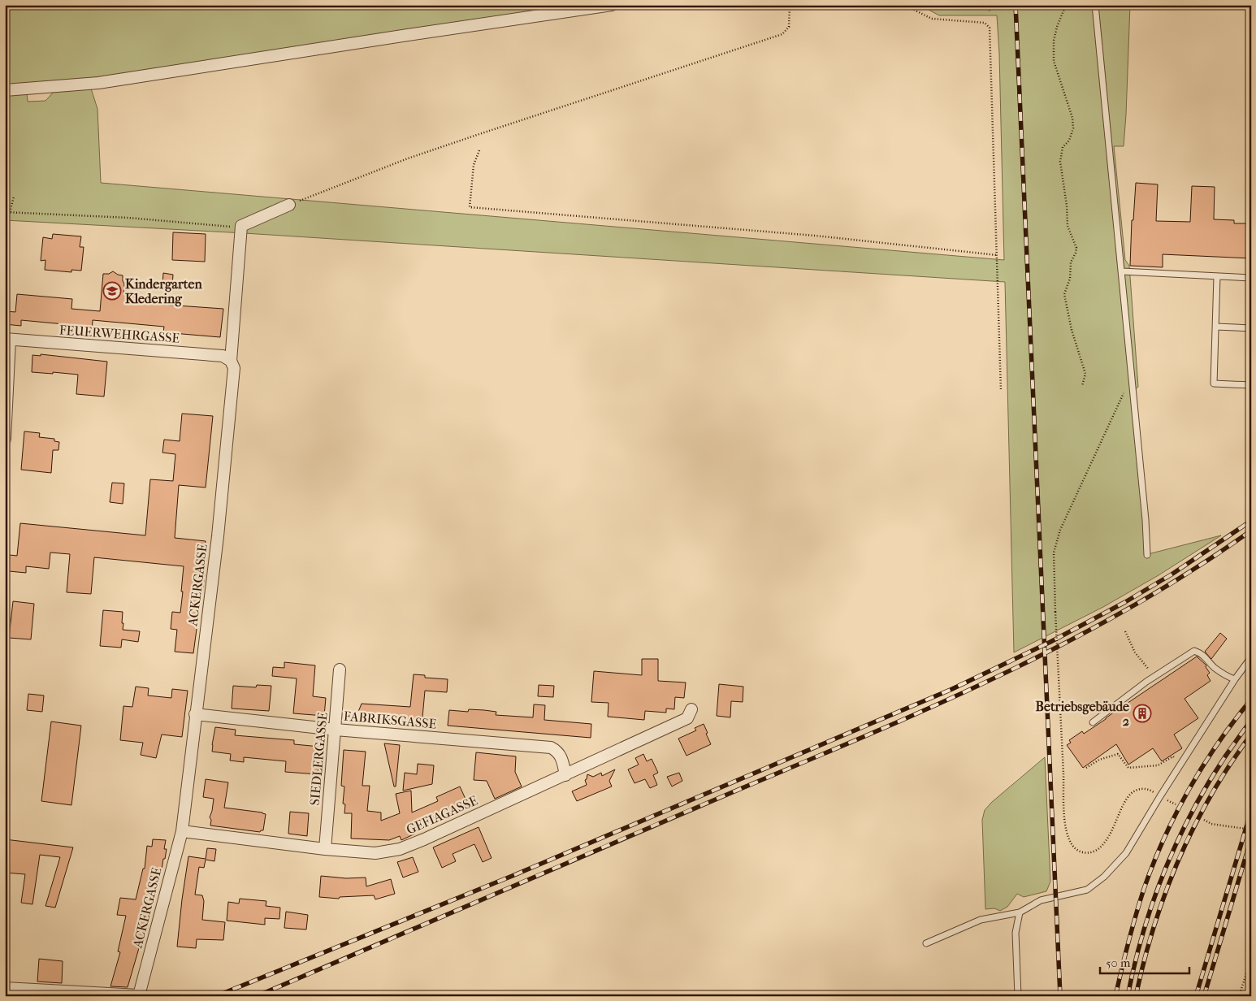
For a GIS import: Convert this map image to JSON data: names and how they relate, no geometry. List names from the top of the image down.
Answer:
{
  "streets": {
    "street": [
      "FEUERWEHRGASSE",
      "ACKERGASSE",
      "FABRIKSGASSE",
      "SIEDLERGASSE",
      "GEFIAGASSE"
    ]
  },
  "crossings": [
    ["FEUERWEHRGASSE", "ACKERGASSE"],
    ["ACKERGASSE", "FABRIKSGASSE"],
    ["ACKERGASSE", "GEFIAGASSE"],
    ["FABRIKSGASSE", "SIEDLERGASSE"],
    ["FABRIKSGASSE", "GEFIAGASSE"],
    ["SIEDLERGASSE", "GEFIAGASSE"]
  ],
  "places": {
    "school or university": ["Kindergarten Kledering"],
    "building": ["Betriebsgebäude 2"]
  },
  "scale_bar": "50 m"
}
